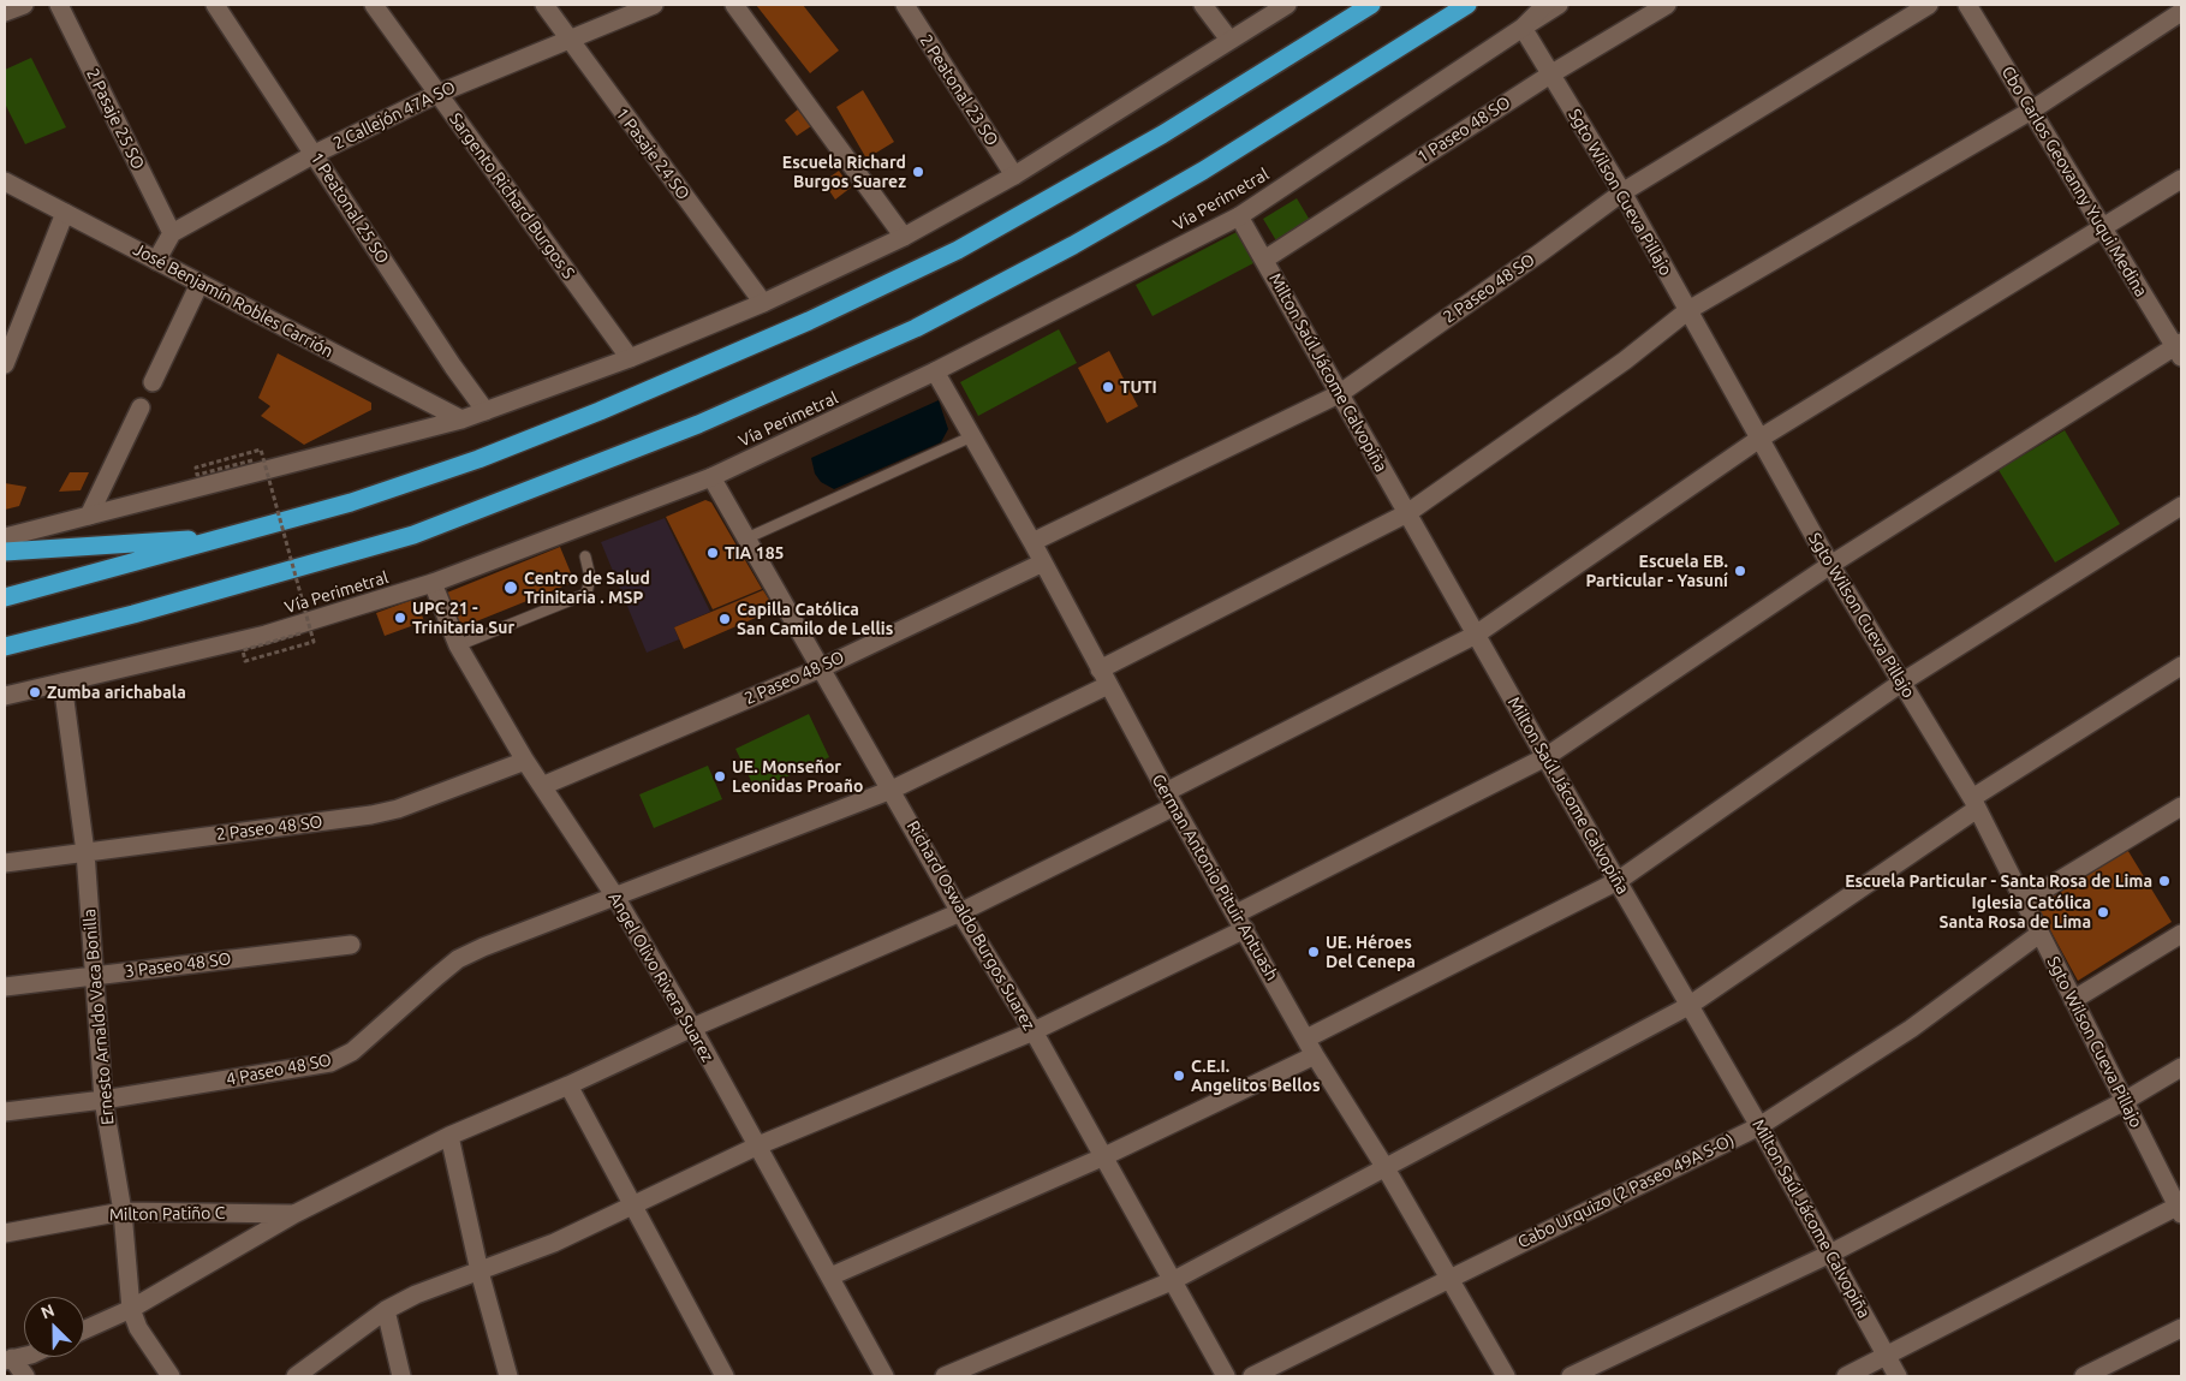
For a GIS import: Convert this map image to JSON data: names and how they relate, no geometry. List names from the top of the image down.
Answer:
{
  "streets": {
    "highway": ["Vía Perimetral"],
    "street": [
      "2 Peatonal 23 SO",
      "2 Callejón 47A SO",
      "2 Pasaje 25 SO",
      "1 Paseo 48 SO",
      "1 Pasaje 24 SO",
      "Cbo Carlos Geovanny Yuqui Medina",
      "Sgto Wilson Cueva Pillajo",
      "Sargento Richard Burgos S",
      "1 Peatonal 25 SO",
      "2 Paseo 48 SO",
      "José Benjamín Robles Carrión",
      "Milton Saúl Jácome Calvopiña",
      "German Antonio Pituir Antuash",
      "Richard Oswaldo Burgos Suarez",
      "3 Paseo 48 SO",
      "Angel Olivo Rivera Suarez",
      "Ernesto Arnaldo Vaca Bonilla",
      "4 Paseo 48 SO",
      "Cabo Urquizo (2 Paseo 49A S-O)",
      "Milton Patiño C"
    ]
  },
  "crossings": [
    ["2 Callejón 47A SO", "2 Pasaje 25 SO"],
    ["2 Callejón 47A SO", "1 Pasaje 24 SO"],
    ["2 Callejón 47A SO", "Sargento Richard Burgos S"],
    ["2 Callejón 47A SO", "1 Peatonal 25 SO"],
    ["2 Callejón 47A SO", "José Benjamín Robles Carrión"],
    ["1 Paseo 48 SO", "Sgto Wilson Cueva Pillajo"],
    ["1 Paseo 48 SO", "Milton Saúl Jácome Calvopiña"],
    ["Cbo Carlos Geovanny Yuqui Medina", "4 Paseo 48 SO"],
    ["Sgto Wilson Cueva Pillajo", "Vía Perimetral"],
    ["Sgto Wilson Cueva Pillajo", "2 Paseo 48 SO"],
    ["Sgto Wilson Cueva Pillajo", "4 Paseo 48 SO"],
    ["Sgto Wilson Cueva Pillajo", "Cabo Urquizo (2 Paseo 49A S-O)"],
    ["Vía Perimetral", "Milton Saúl Jácome Calvopiña"],
    ["Vía Perimetral", "German Antonio Pituir Antuash"],
    ["Vía Perimetral", "Richard Oswaldo Burgos Suarez"],
    ["Vía Perimetral", "Angel Olivo Rivera Suarez"],
    ["Vía Perimetral", "Ernesto Arnaldo Vaca Bonilla"],
    ["2 Paseo 48 SO", "Milton Saúl Jácome Calvopiña"],
    ["2 Paseo 48 SO", "German Antonio Pituir Antuash"],
    ["2 Paseo 48 SO", "Richard Oswaldo Burgos Suarez"],
    ["2 Paseo 48 SO", "Angel Olivo Rivera Suarez"],
    ["2 Paseo 48 SO", "Ernesto Arnaldo Vaca Bonilla"],
    ["Milton Saúl Jácome Calvopiña", "4 Paseo 48 SO"],
    ["Milton Saúl Jácome Calvopiña", "Cabo Urquizo (2 Paseo 49A S-O)"],
    ["German Antonio Pituir Antuash", "4 Paseo 48 SO"],
    ["German Antonio Pituir Antuash", "Cabo Urquizo (2 Paseo 49A S-O)"],
    ["Richard Oswaldo Burgos Suarez", "4 Paseo 48 SO"],
    ["3 Paseo 48 SO", "Ernesto Arnaldo Vaca Bonilla"],
    ["Angel Olivo Rivera Suarez", "4 Paseo 48 SO"],
    ["Ernesto Arnaldo Vaca Bonilla", "4 Paseo 48 SO"],
    ["Ernesto Arnaldo Vaca Bonilla", "Milton Patiño C"]
  ],
  "places": [
    "Escuela Richard Burgos Suarez",
    "TUTI",
    "TIA 185",
    "Escuela EB. Particular - Yasuní",
    "Centro de Salud Trinitaria . MSP",
    "UPC 21 - Trinitaria Sur",
    "Capilla Católica San Camilo de Lellis",
    "Zumba arichabala",
    "UE. Monseñor Leonidas Proaño",
    "Escuela Particular - Santa Rosa de Lima",
    "Iglesia Católica Santa Rosa de Lima",
    "UE. Héroes Del Cenepa",
    "C.E.I. Angelitos Bellos"
  ],
  "north": "top left"
}
